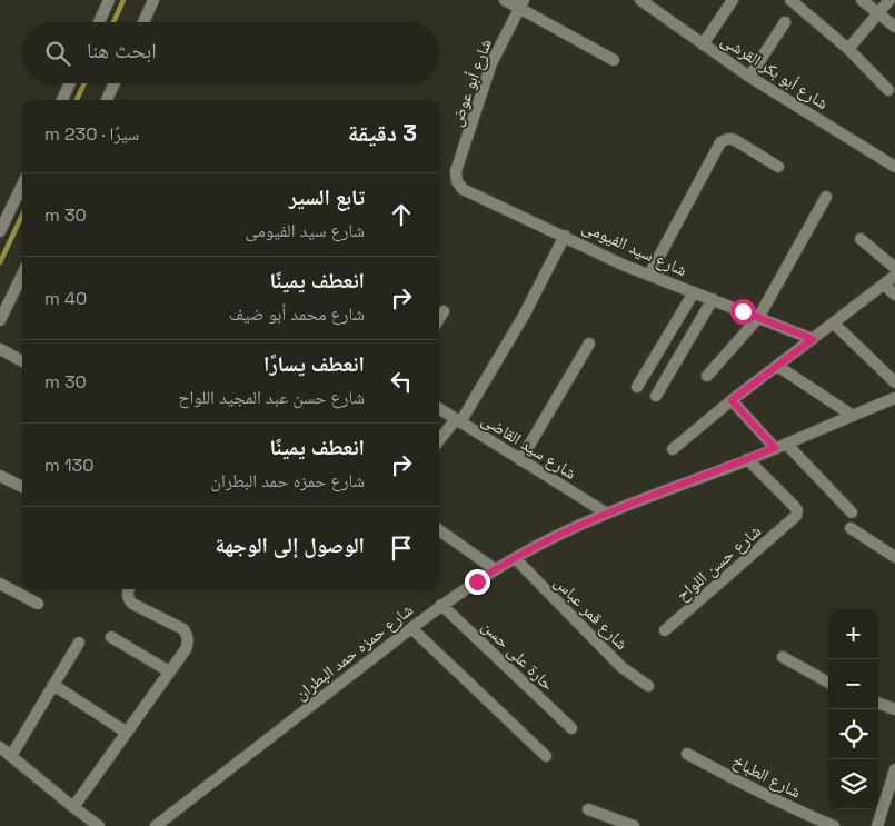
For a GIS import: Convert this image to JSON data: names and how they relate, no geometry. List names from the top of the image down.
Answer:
{
  "streets": {
    "street": [
      "شارع أبو بكر القرشى",
      "شارع أبو عوض",
      "شارع سيد الفيومى",
      "شارع سيد القاضى",
      "شارع حسن اللواح",
      "شارع قمر عباس",
      "شارع حمزه حمد البطران",
      "حارة على حسن",
      "شارع الطباخ"
    ]
  },
  "crossings": [
    ["شارع أبو عوض", "شارع سيد الفيومى"],
    ["شارع سيد القاضى", "شارع حمزه حمد البطران"],
    ["شارع حسن اللواح", "شارع حمزه حمد البطران"],
    ["شارع قمر عباس", "شارع حمزه حمد البطران"],
    ["شارع حمزه حمد البطران", "حارة على حسن"]
  ],
  "page": {
    "search": "ابحث هنا",
    "heading": ["3 دقيقة", "سيرًا · 230 m"],
    "list": [
      ["تابع السير", "شارع سيد الفيومى", "30 m"],
      ["انعطف يمينًا", "شارع محمد أبو ضيف", "40 m"],
      ["انعطف يسارًا", "شارع حسن عبد المجيد اللواح", "30 m"],
      ["انعطف يمينًا", "شارع حمزه حمد البطران", "130 m"],
      "الوصول إلى الوجهة"
    ],
    "map_buttons": ["+", "−"]
  }
}
